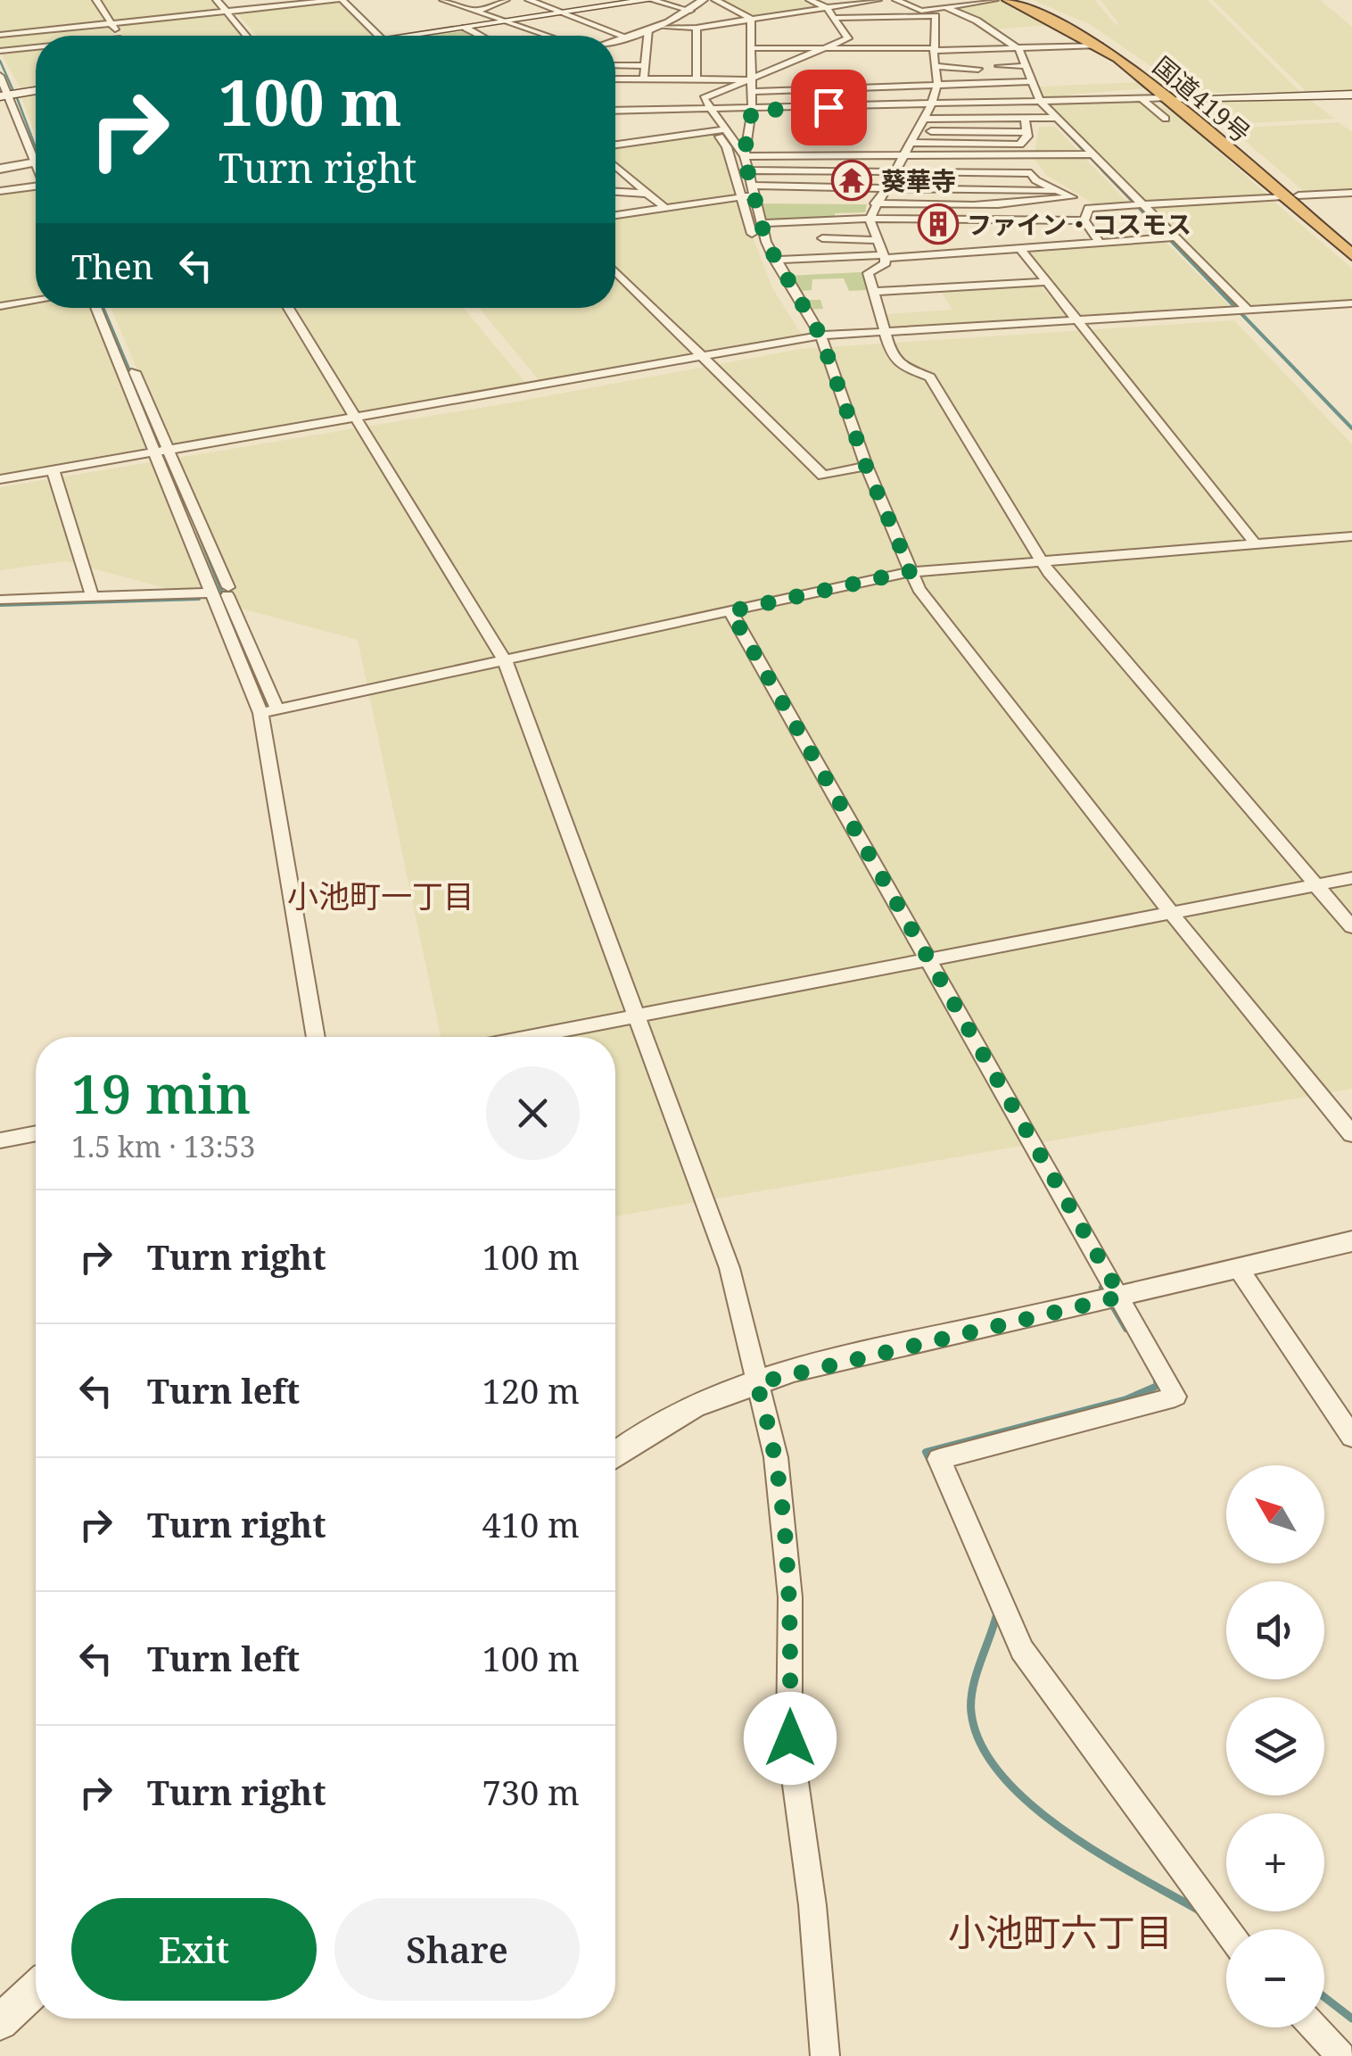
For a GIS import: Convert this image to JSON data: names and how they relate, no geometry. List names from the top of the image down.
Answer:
{
  "streets": {
    "highway": ["国道419号"]
  },
  "districts": ["小池町一丁目", "小池町六丁目"],
  "places": {
    "temple": ["葵華寺"],
    "building": ["ファイン・コスモス"]
  },
  "north": "top left",
  "page": {
    "turn": ["100 m", "Turn right"],
    "then": "Then",
    "heading": ["19 min", "1.5 km · 13:53"],
    "list": [
      {
        "name": "Turn right",
        "value": "100 m"
      },
      {
        "name": "Turn left",
        "value": "120 m"
      },
      {
        "name": "Turn right",
        "value": "410 m"
      },
      {
        "name": "Turn left",
        "value": "100 m"
      },
      {
        "name": "Turn right",
        "value": "730 m"
      }
    ],
    "map_buttons": ["+", "−"],
    "buttons": ["Exit", "Share"]
  }
}
